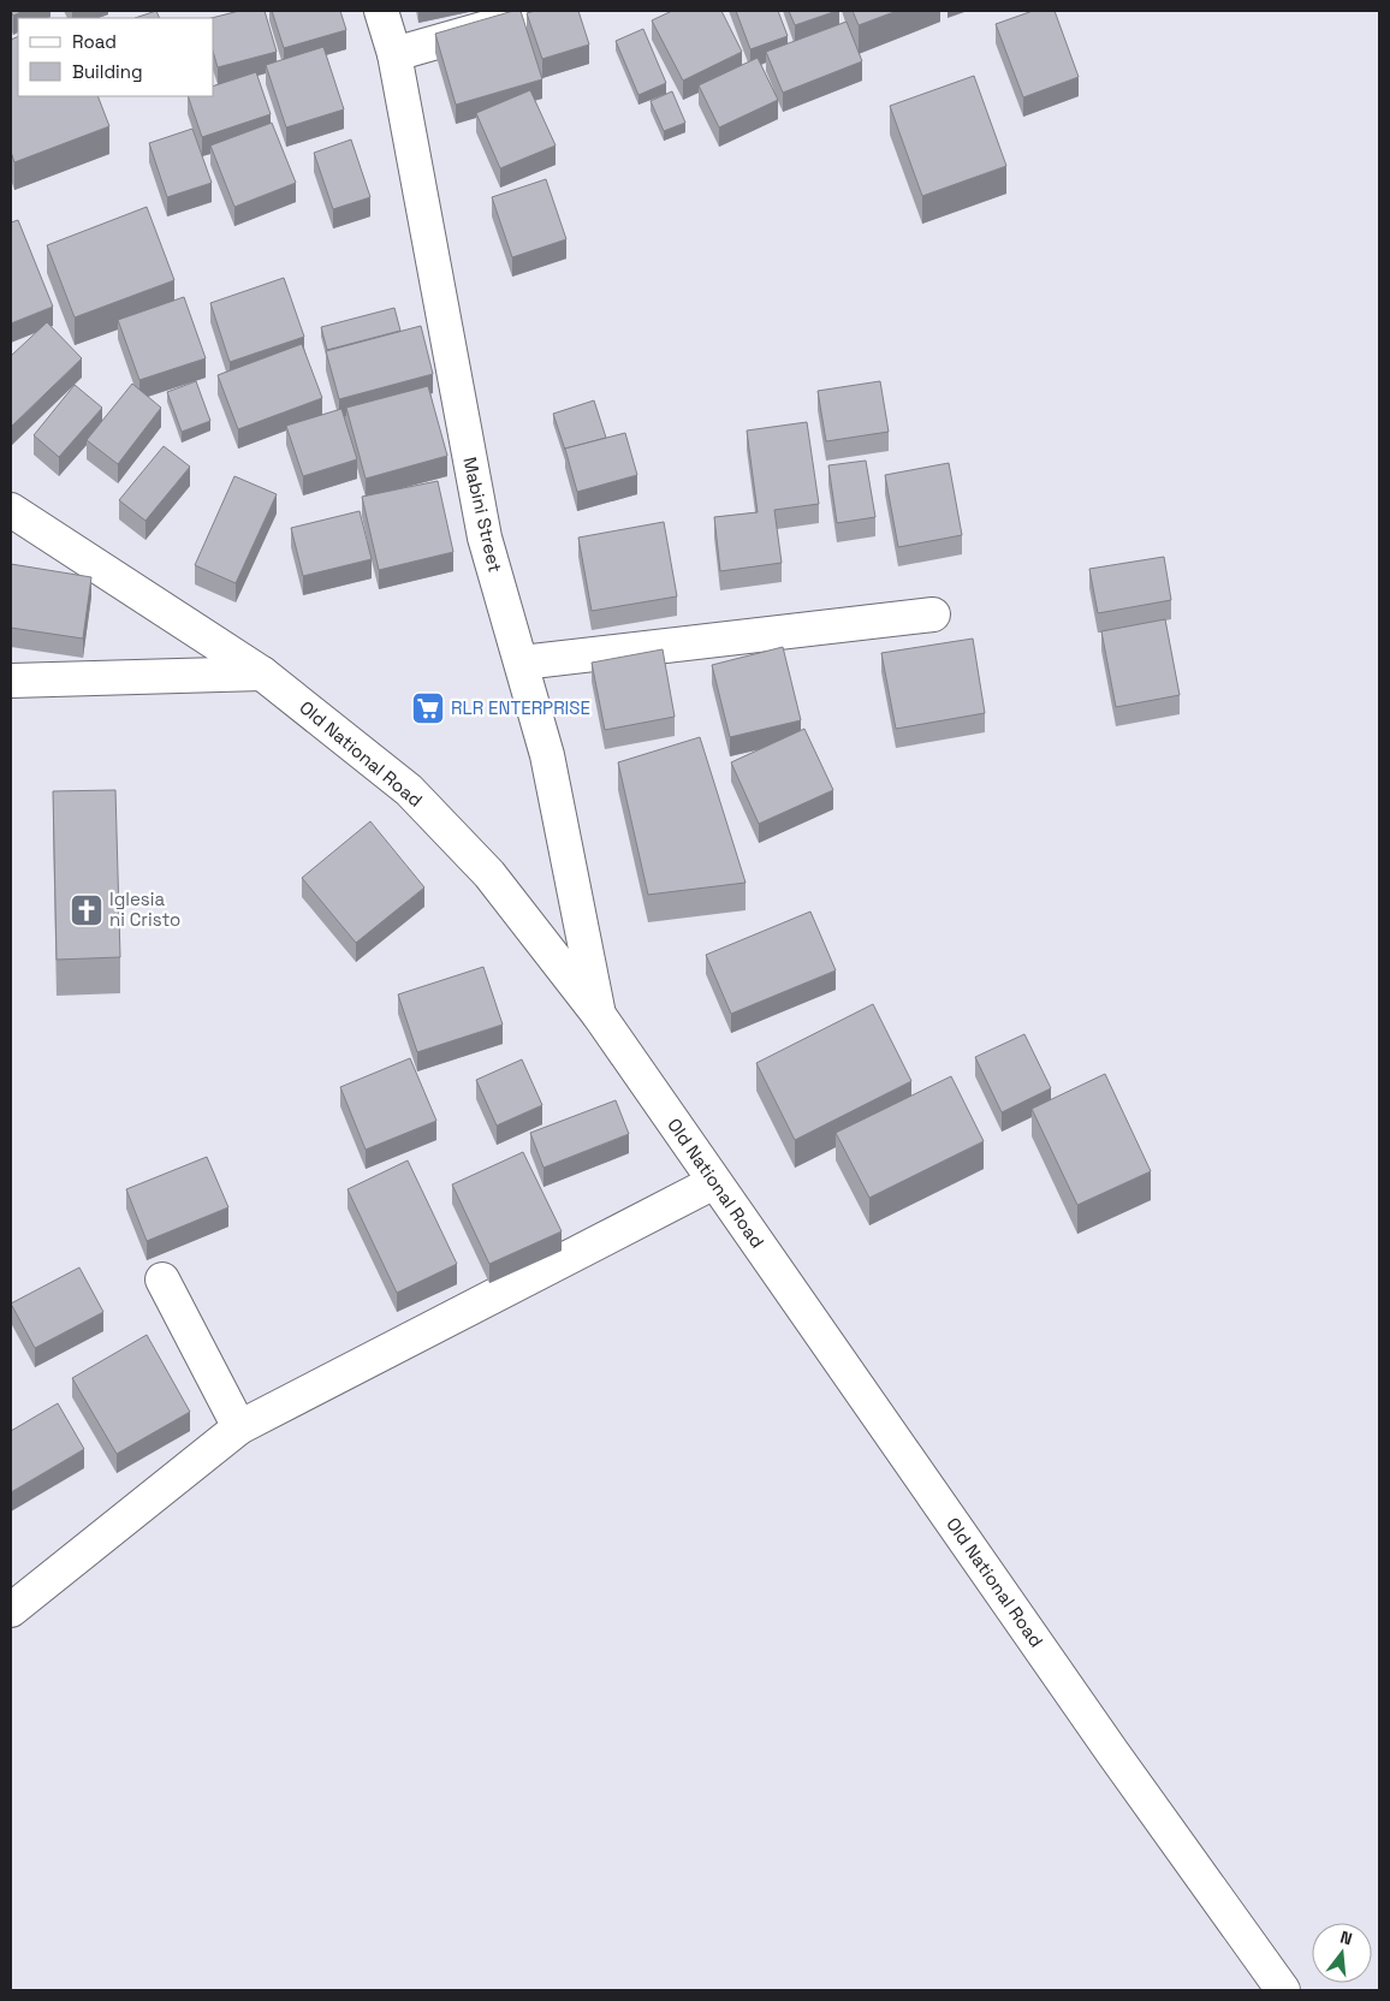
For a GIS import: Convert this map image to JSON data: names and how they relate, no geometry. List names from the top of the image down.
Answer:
{
  "streets": {
    "street": ["Mabini Street", "Old National Road"]
  },
  "crossings": [
    ["Mabini Street", "Old National Road"]
  ],
  "places": {
    "supermarket": ["RLR ENTERPRISE"],
    "church": ["Iglesia ni Cristo"]
  },
  "legend": ["Road", "Building"],
  "north": "top"
}
